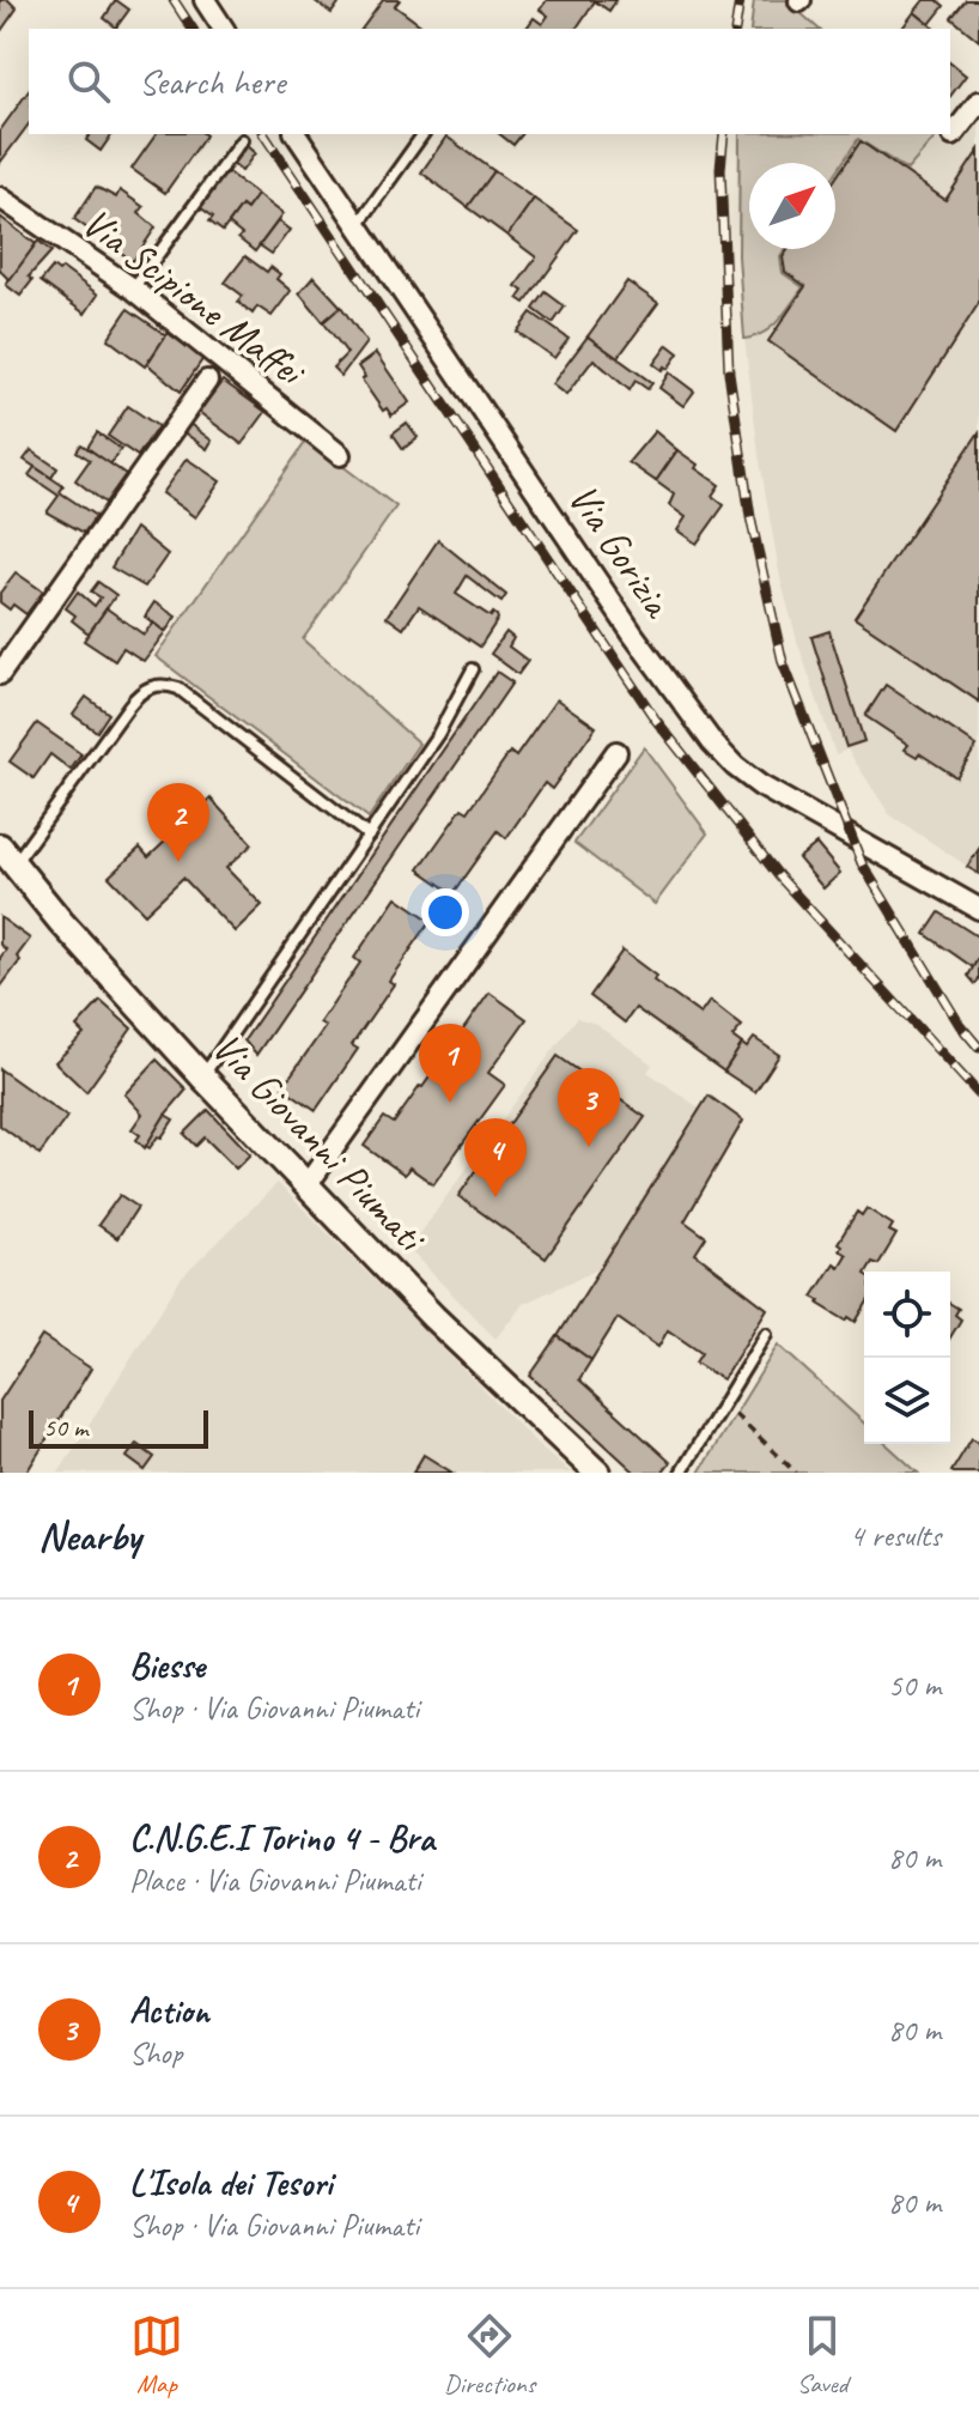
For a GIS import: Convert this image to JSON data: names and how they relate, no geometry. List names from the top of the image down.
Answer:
{
  "streets": {
    "street": ["Via Scipione Maffei", "Via Gorizia", "Via Giovanni Piumati"]
  },
  "scale_bar": "50 m",
  "north": "top right",
  "page": {
    "search": "Search here",
    "pins": [
      "2",
      "1",
      "3",
      "4"
    ],
    "scale": "50 m",
    "heading": ["Nearby", "4 results"],
    "list": [
      {
        "mark": "1",
        "name": "Biesse",
        "note": "Shop · Via Giovanni Piumati",
        "value": "50 m"
      },
      {
        "mark": "2",
        "name": "C.N.G.E.I Torino 4 - Bra",
        "note": "Place · Via Giovanni Piumati",
        "value": "80 m"
      },
      {
        "mark": "3",
        "name": "Action",
        "note": "Shop",
        "value": "80 m"
      },
      {
        "mark": "4",
        "name": "L'Isola dei Tesori",
        "note": "Shop · Via Giovanni Piumati",
        "value": "80 m"
      }
    ],
    "nav": ["Map", "Directions", "Saved"]
  }
}
